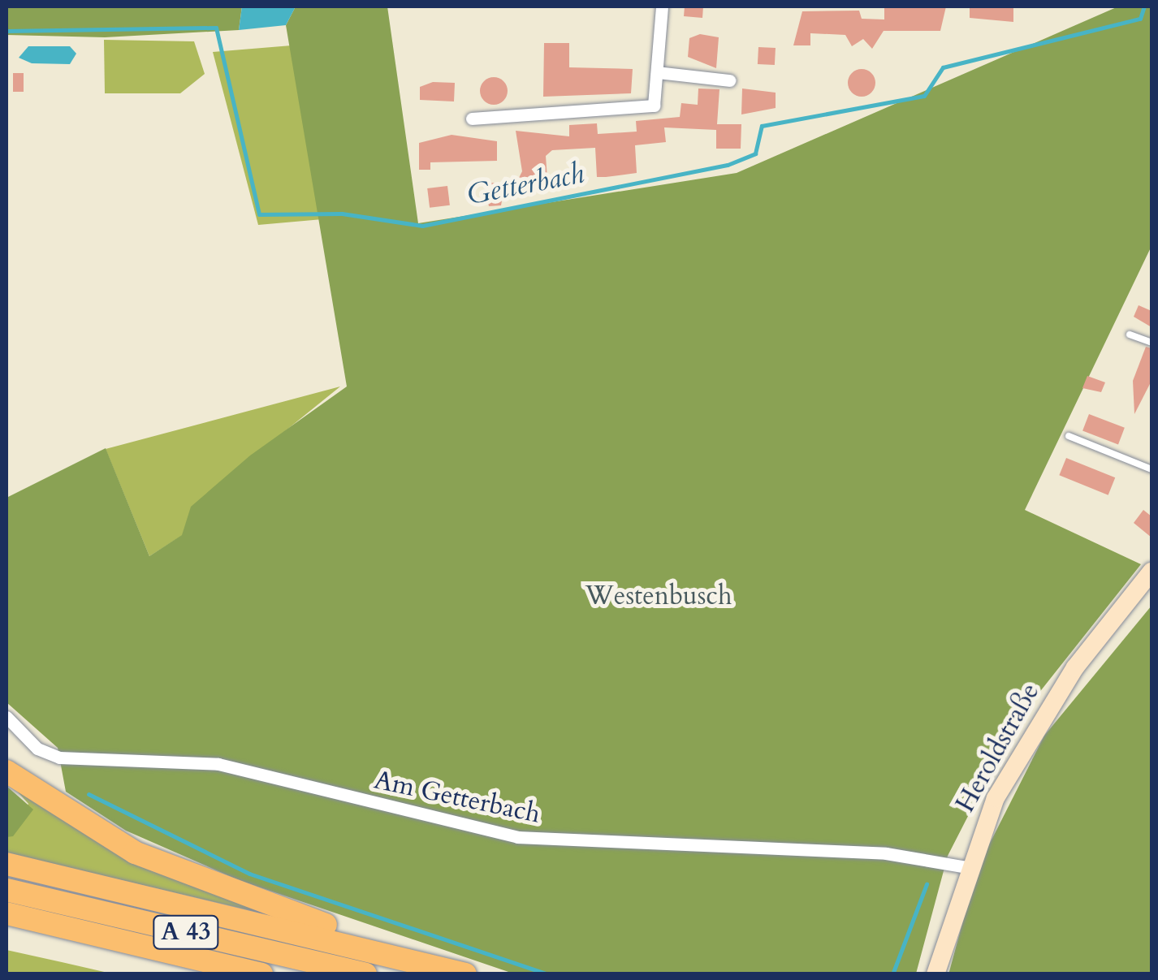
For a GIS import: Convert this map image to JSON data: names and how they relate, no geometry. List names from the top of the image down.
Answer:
{
  "streets": {
    "highway": ["A 43"],
    "main road": ["Heroldstraße"],
    "street": ["Am Getterbach"]
  },
  "crossings": [
    ["Heroldstraße", "Am Getterbach"]
  ],
  "water": ["Getterbach"],
  "parks": ["Westenbusch"]
}
